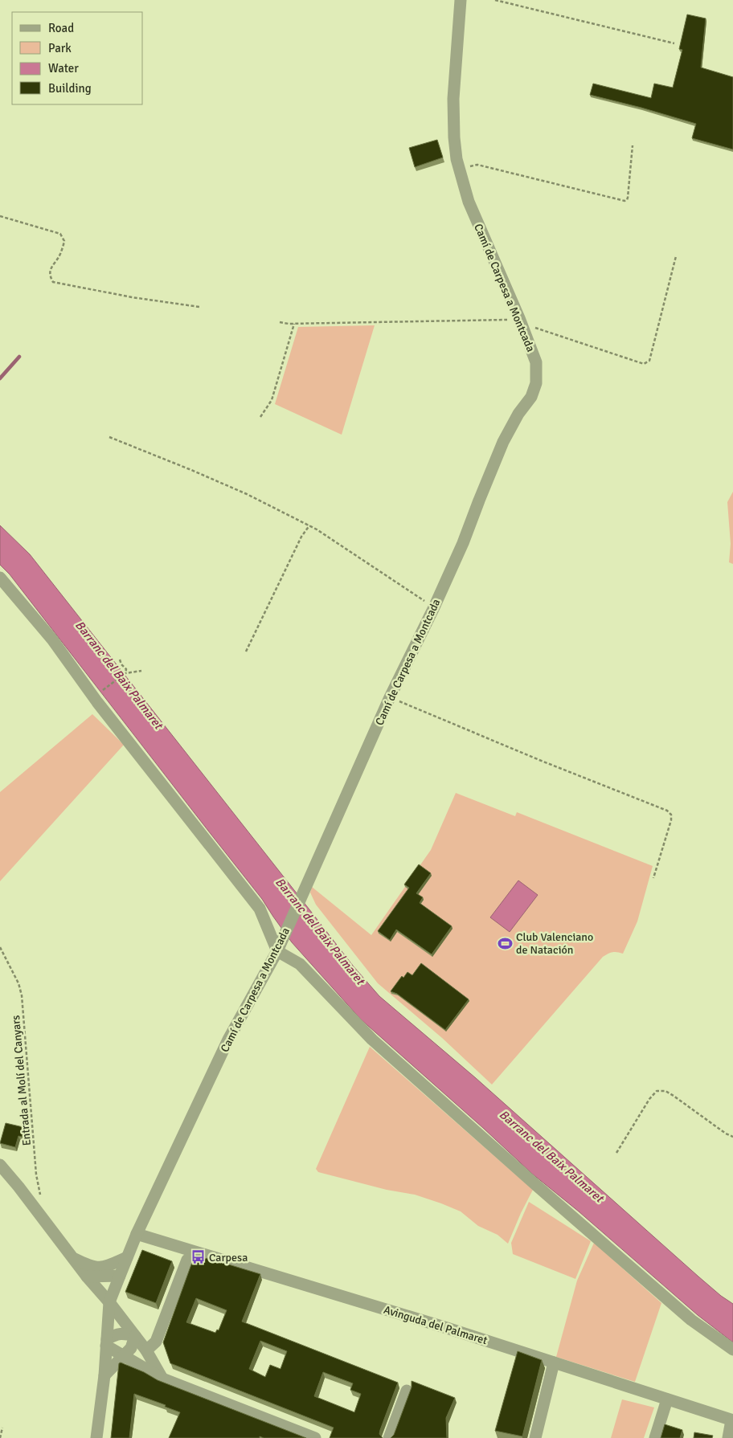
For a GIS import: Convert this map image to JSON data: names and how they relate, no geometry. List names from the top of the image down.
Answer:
{
  "streets": {
    "street": ["Camí de Carpesa a Montcada", "Avinguda del Palmaret"],
    "path": ["Entrada al Molí del Canyars"]
  },
  "crossings": [
    ["Camí de Carpesa a Montcada", "Avinguda del Palmaret"]
  ],
  "water": ["Barranc del Baix Palmaret"],
  "places": {
    "sports": ["Club Valenciano de Natación"],
    "bus stop": ["Carpesa"]
  },
  "legend": [
    "Road",
    "Park",
    "Water",
    "Building"
  ]
}
